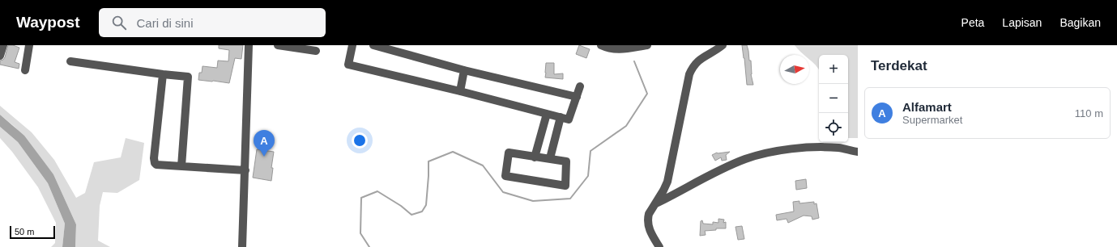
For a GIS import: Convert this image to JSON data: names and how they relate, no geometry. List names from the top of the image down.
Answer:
{
  "scale_bar": "50 m",
  "north": "right",
  "page": {
    "header": "Waypost",
    "search": "Cari di sini",
    "nav": ["Peta", "Lapisan", "Bagikan"],
    "heading": "Terdekat",
    "map_buttons": ["+", "−"],
    "list": [
      {
        "mark": "A",
        "name": "Alfamart",
        "note": "Supermarket",
        "value": "110 m"
      }
    ],
    "pins": "A",
    "scale": "50 m"
  }
}
